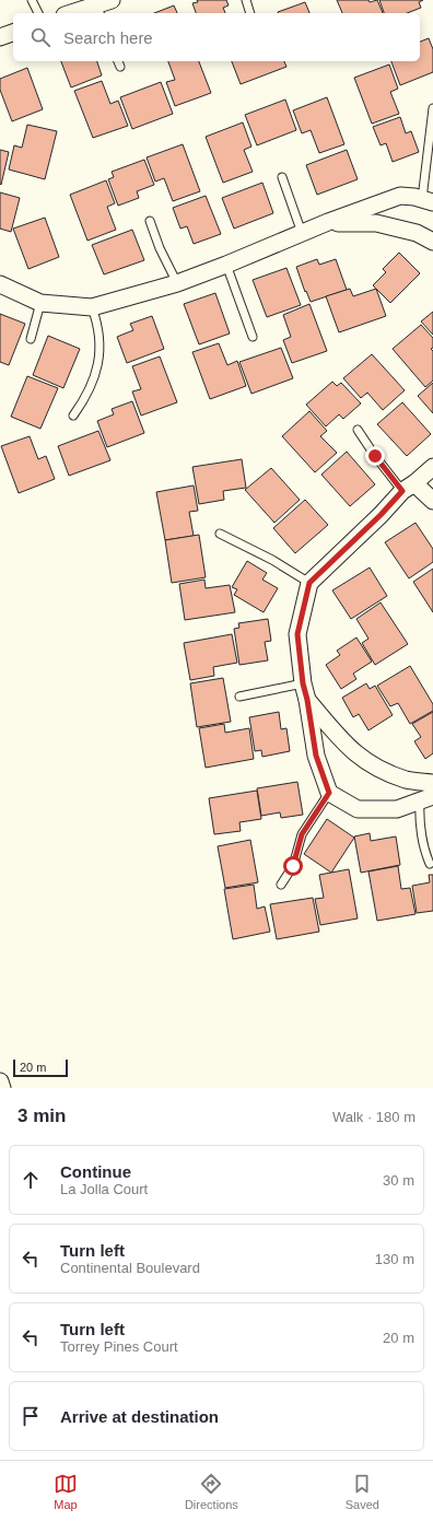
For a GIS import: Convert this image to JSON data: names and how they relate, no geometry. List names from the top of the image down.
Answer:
{
  "scale_bar": "20 m",
  "page": {
    "search": "Search here",
    "scale": "20 m",
    "heading": ["3 min", "Walk · 180 m"],
    "list": [
      ["Continue", "La Jolla Court", "30 m"],
      ["Turn left", "Continental Boulevard", "130 m"],
      ["Turn left", "Torrey Pines Court", "20 m"],
      "Arrive at destination"
    ],
    "nav": ["Map", "Directions", "Saved"]
  }
}
